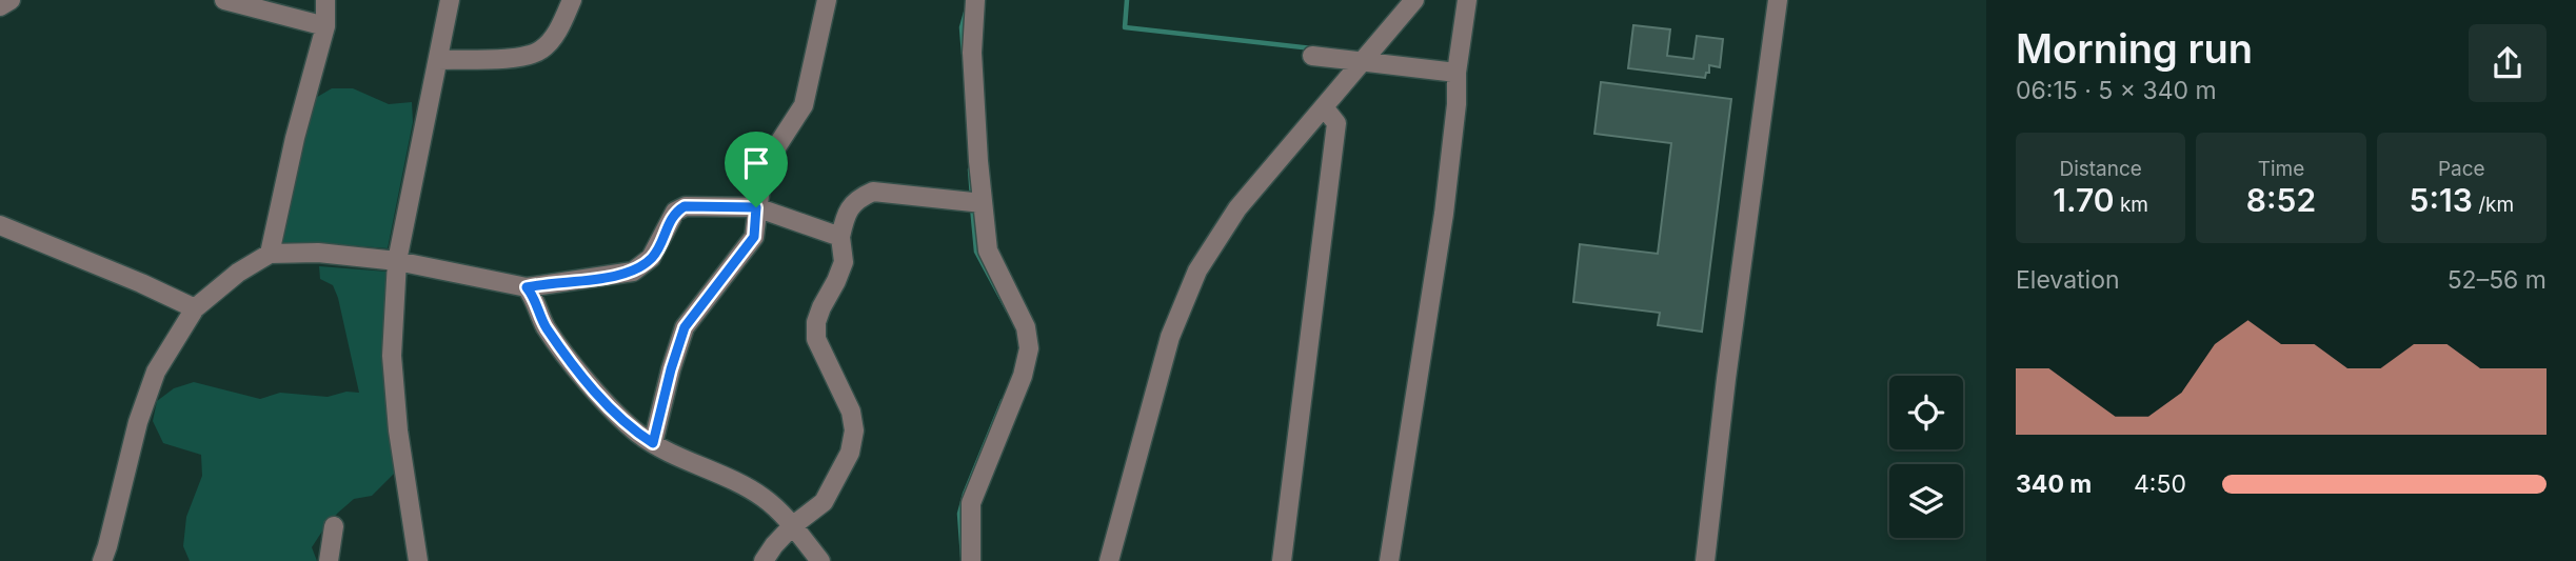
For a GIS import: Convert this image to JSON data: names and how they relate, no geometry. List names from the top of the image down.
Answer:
{
  "page": {
    "heading": ["Morning run", "06:15 · 5 × 340 m"],
    "stats": [
      ["Distance", "1.70 km"],
      ["Time", "8:52"],
      ["Pace", "5:13 /km"]
    ],
    "chart": ["Elevation", "52–56 m"],
    "list": [
      {
        "name": "340 m",
        "note": "4:50"
      }
    ]
  }
}
